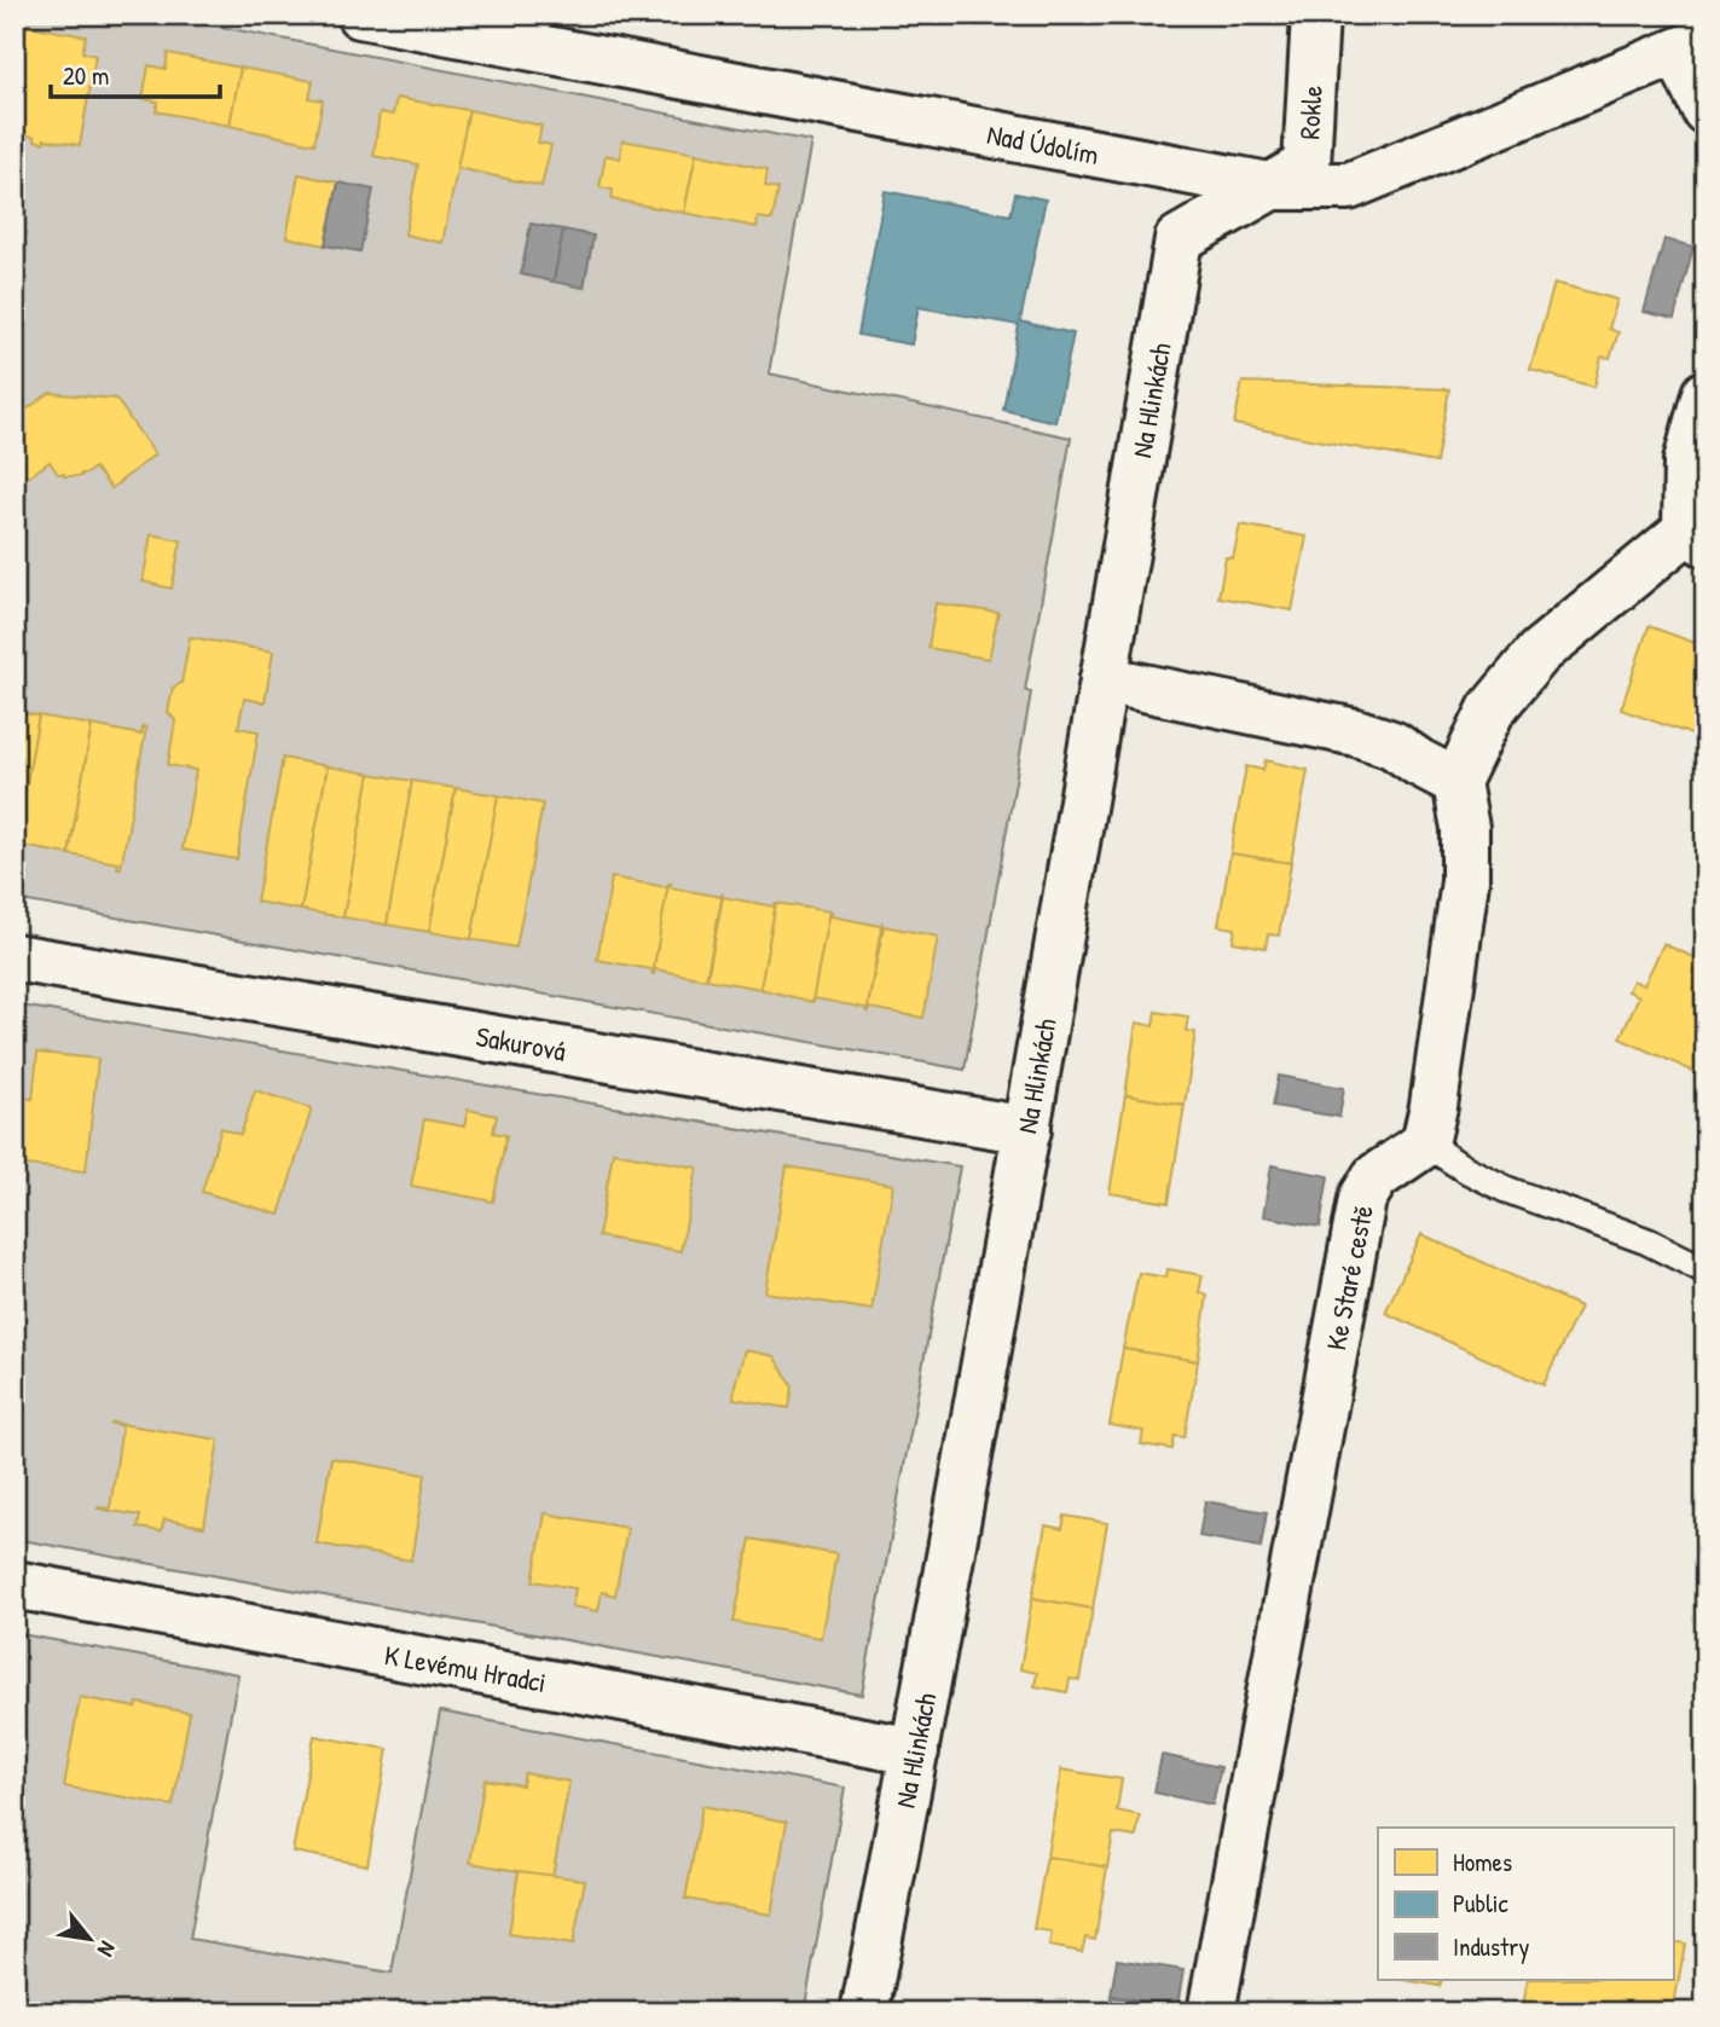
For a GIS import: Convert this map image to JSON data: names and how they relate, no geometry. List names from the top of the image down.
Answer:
{
  "streets": {
    "street": [
      "Rokle",
      "Nad Údolím",
      "Na Hlinkách",
      "Sakurová",
      "Ke Staré cestě",
      "K Levému Hradci"
    ]
  },
  "crossings": [
    ["Rokle", "Nad Údolím"],
    ["Rokle", "Na Hlinkách"],
    ["Nad Údolím", "Na Hlinkách"],
    ["Na Hlinkách", "Sakurová"],
    ["Na Hlinkách", "K Levému Hradci"]
  ],
  "legend": ["Homes", "Public", "Industry"],
  "scale_bar": "20 m",
  "north": "bottom right"
}
